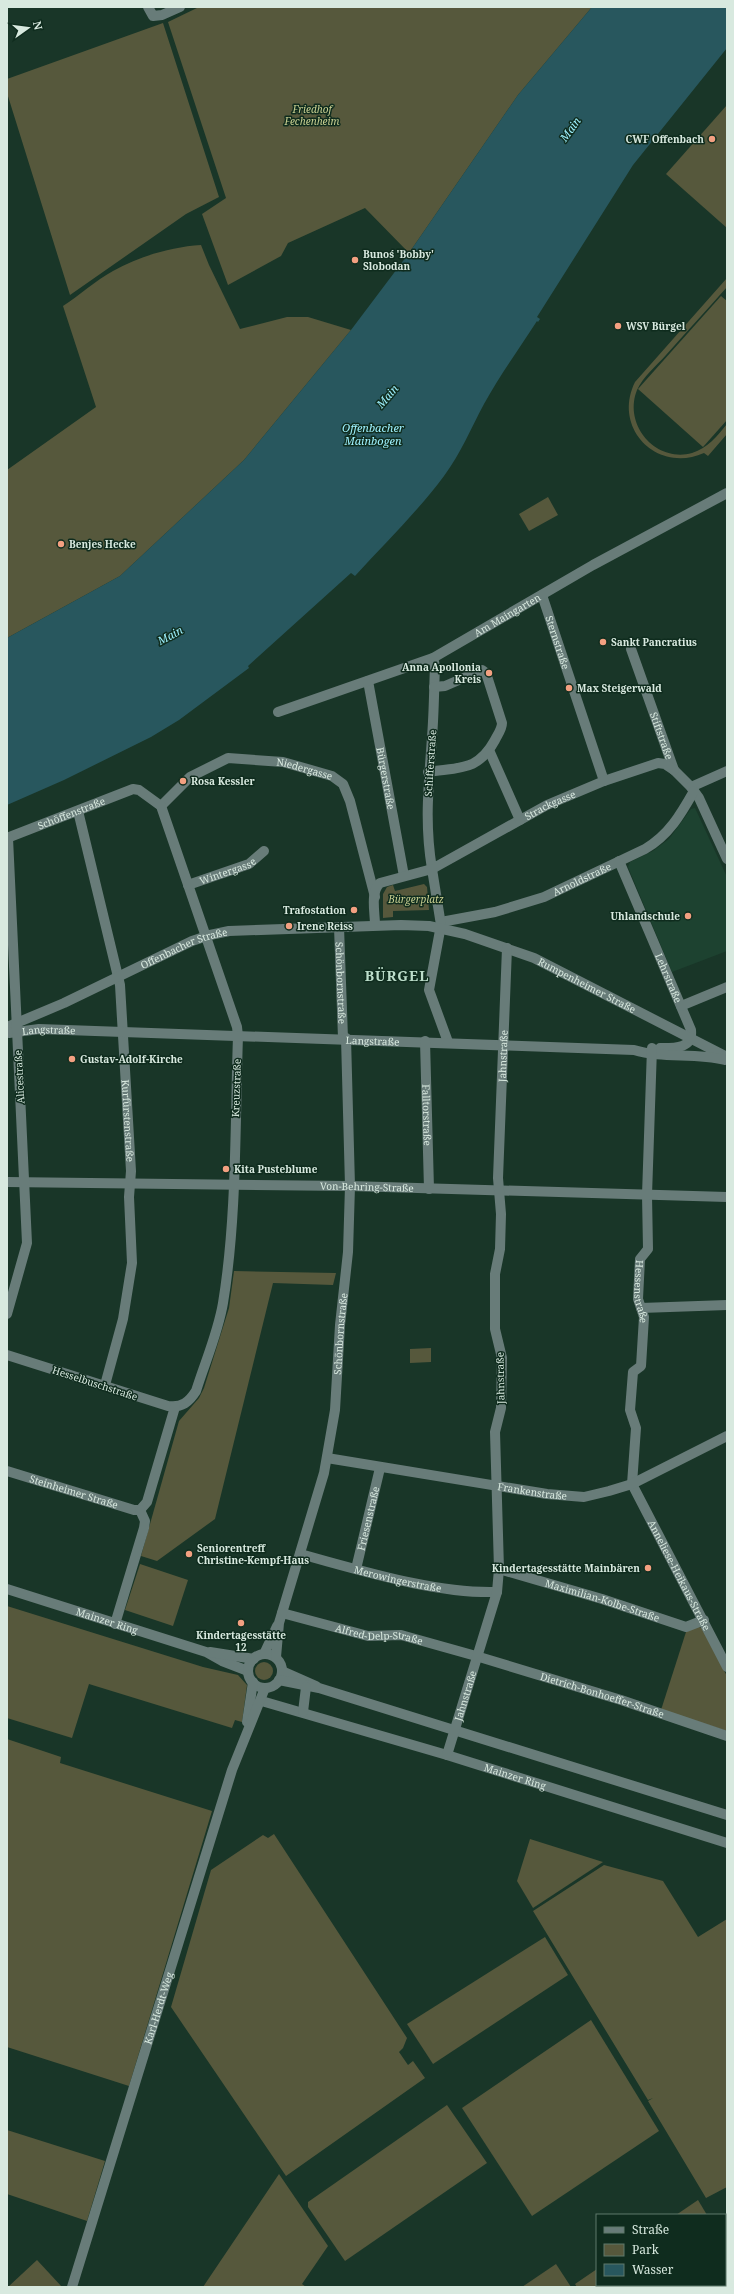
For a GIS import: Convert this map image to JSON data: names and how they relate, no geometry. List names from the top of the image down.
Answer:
{
  "streets": {
    "street": [
      "Am Maingarten",
      "Sternstraße",
      "Stiftstraße",
      "Schifferstraße",
      "Niedergasse",
      "Bürgerstraße",
      "Strackgasse",
      "Schöffenstraße",
      "Wintergasse",
      "Arnoldstraße",
      "Offenbacher Straße",
      "Lehrstraße",
      "Schönbornstraße",
      "Rumpenheimer Straße",
      "Langstraße",
      "Jahnstraße",
      "Alicestraße",
      "Kreuzstraße",
      "Falltorstraße",
      "Kurfürstenstraße",
      "Von-Behring-Straße",
      "Hessenstraße",
      "Hesselbuschstraße",
      "Steinheimer Straße",
      "Frankenstraße",
      "Friesenstraße",
      "Anneliese-Heikaus-Straße",
      "Merowingerstraße",
      "Maximilian-Kolbe-Straße",
      "Mainzer Ring",
      "Alfred-Delp-Straße",
      "Dietrich-Bonhoeffer-Straße",
      "Karl-Herdt-Weg"
    ]
  },
  "crossings": [
    ["Am Maingarten", "Sternstraße"],
    ["Am Maingarten", "Schifferstraße"],
    ["Am Maingarten", "Bürgerstraße"],
    ["Sternstraße", "Strackgasse"],
    ["Stiftstraße", "Strackgasse"],
    ["Stiftstraße", "Arnoldstraße"],
    ["Schifferstraße", "Strackgasse"],
    ["Niedergasse", "Schöffenstraße"],
    ["Niedergasse", "Kreuzstraße"],
    ["Schöffenstraße", "Alicestraße"],
    ["Schöffenstraße", "Kreuzstraße"],
    ["Schöffenstraße", "Kurfürstenstraße"],
    ["Wintergasse", "Kreuzstraße"],
    ["Arnoldstraße", "Lehrstraße"],
    ["Arnoldstraße", "Rumpenheimer Straße"],
    ["Offenbacher Straße", "Schönbornstraße"],
    ["Offenbacher Straße", "Langstraße"],
    ["Offenbacher Straße", "Alicestraße"],
    ["Offenbacher Straße", "Kreuzstraße"],
    ["Offenbacher Straße", "Kurfürstenstraße"],
    ["Lehrstraße", "Rumpenheimer Straße"],
    ["Schönbornstraße", "Langstraße"],
    ["Schönbornstraße", "Von-Behring-Straße"],
    ["Schönbornstraße", "Frankenstraße"],
    ["Schönbornstraße", "Merowingerstraße"],
    ["Schönbornstraße", "Mainzer Ring"],
    ["Schönbornstraße", "Alfred-Delp-Straße"],
    ["Schönbornstraße", "Karl-Herdt-Weg"],
    ["Rumpenheimer Straße", "Jahnstraße"],
    ["Langstraße", "Jahnstraße"],
    ["Langstraße", "Alicestraße"],
    ["Langstraße", "Kreuzstraße"],
    ["Langstraße", "Falltorstraße"],
    ["Langstraße", "Kurfürstenstraße"],
    ["Langstraße", "Hessenstraße"],
    ["Jahnstraße", "Von-Behring-Straße"],
    ["Jahnstraße", "Frankenstraße"],
    ["Jahnstraße", "Merowingerstraße"],
    ["Jahnstraße", "Maximilian-Kolbe-Straße"],
    ["Jahnstraße", "Mainzer Ring"],
    ["Jahnstraße", "Alfred-Delp-Straße"],
    ["Jahnstraße", "Dietrich-Bonhoeffer-Straße"],
    ["Alicestraße", "Von-Behring-Straße"],
    ["Kreuzstraße", "Von-Behring-Straße"],
    ["Kreuzstraße", "Hesselbuschstraße"],
    ["Falltorstraße", "Von-Behring-Straße"],
    ["Kurfürstenstraße", "Von-Behring-Straße"],
    ["Kurfürstenstraße", "Hesselbuschstraße"],
    ["Von-Behring-Straße", "Hessenstraße"],
    ["Hessenstraße", "Frankenstraße"],
    ["Hessenstraße", "Anneliese-Heikaus-Straße"],
    ["Frankenstraße", "Friesenstraße"],
    ["Frankenstraße", "Anneliese-Heikaus-Straße"],
    ["Friesenstraße", "Merowingerstraße"],
    ["Anneliese-Heikaus-Straße", "Maximilian-Kolbe-Straße"],
    ["Mainzer Ring", "Karl-Herdt-Weg"],
    ["Alfred-Delp-Straße", "Dietrich-Bonhoeffer-Straße"]
  ],
  "districts": ["BÜRGEL"],
  "water": ["Main", "Offenbacher Mainbogen"],
  "parks": ["Friedhof Fechenheim", "Bürgerplatz"],
  "places": [
    "CWF Offenbach",
    "Bunoś 'Bobby' Slobodan",
    "WSV Bürgel",
    "Benjes Hecke",
    "Sankt Pancratius",
    "Anna Apollonia Kreis",
    "Max Steigerwald",
    "Rosa Kessler",
    "Trafostation",
    "Uhlandschule",
    "Irene Reiss",
    "Gustav-Adolf-Kirche",
    "Kita Pusteblume",
    "Seniorentreff Christine-Kempf-Haus",
    "Kindertagesstätte Mainbären",
    "Kindertagesstätte 12"
  ],
  "legend": ["Straße", "Park", "Wasser"],
  "north": "right"
}
